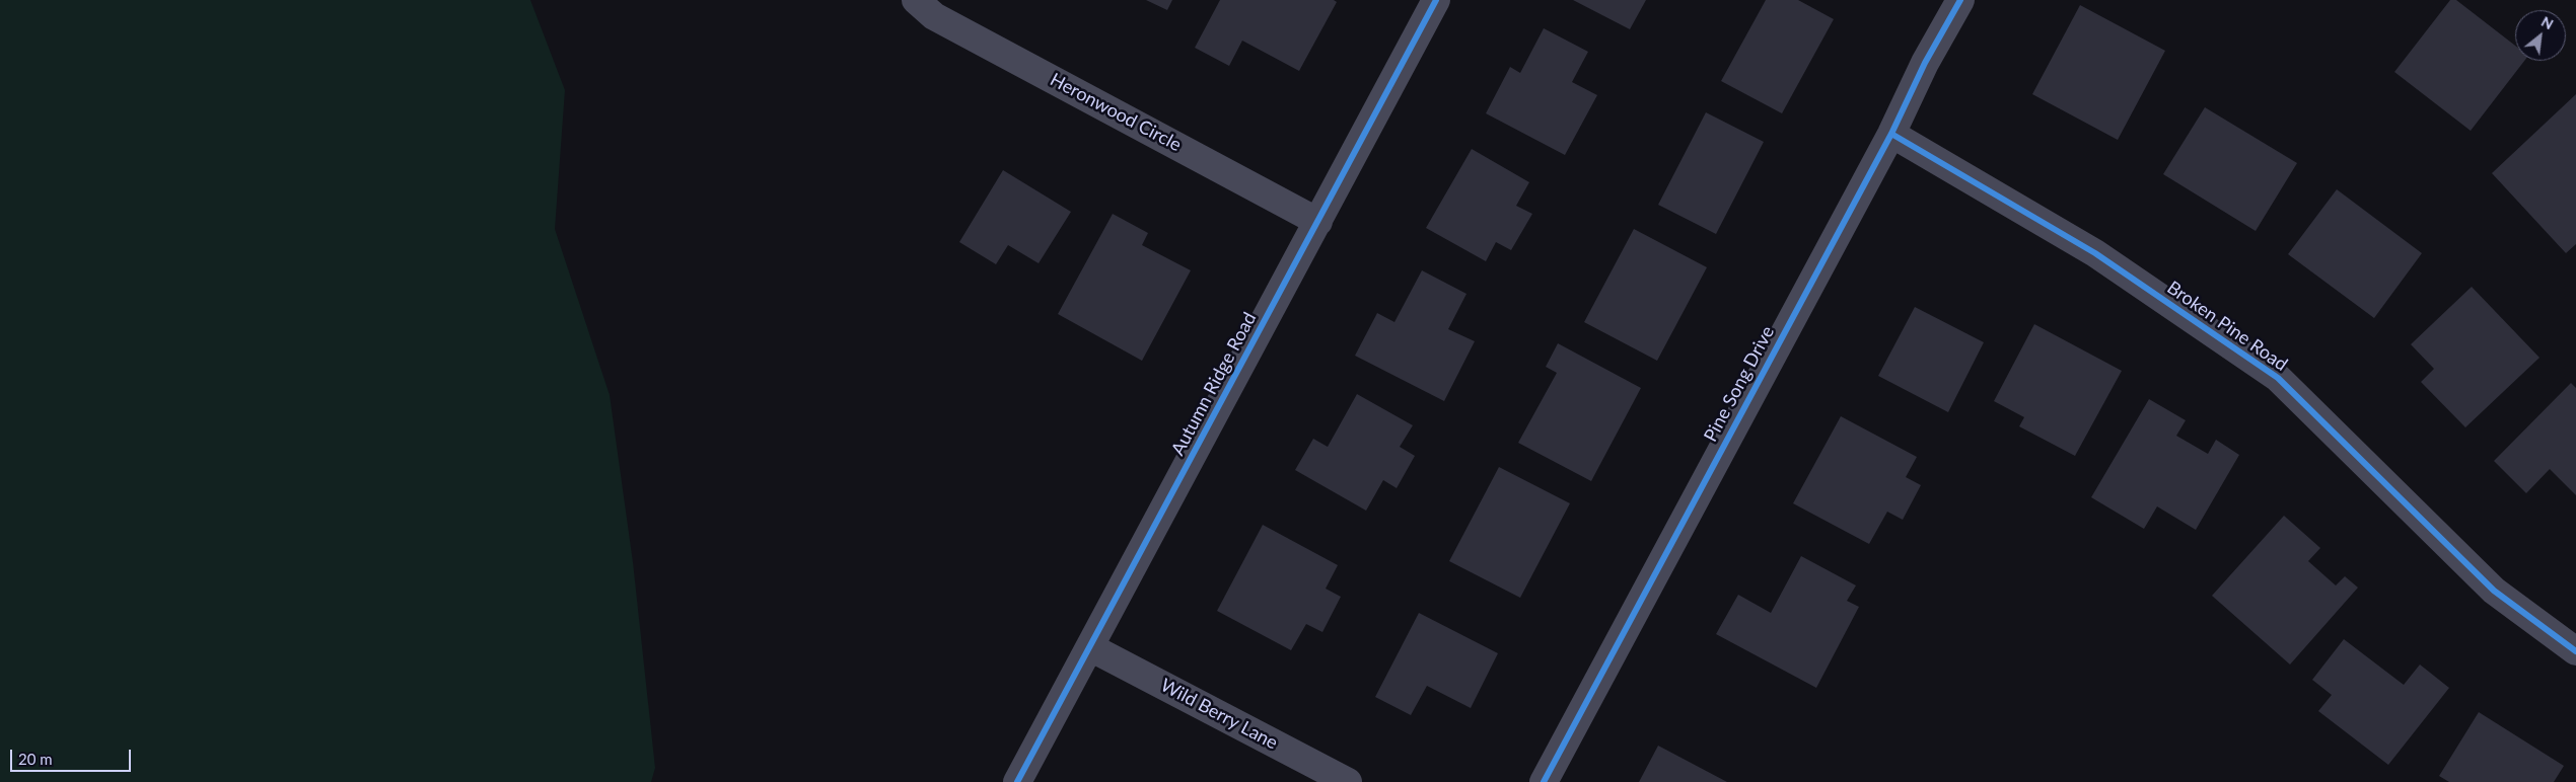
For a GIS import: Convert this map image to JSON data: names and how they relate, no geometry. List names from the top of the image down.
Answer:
{
  "streets": {
    "street": [
      "Heronwood Circle",
      "Broken Pine Road",
      "Autumn Ridge Road",
      "Pine Song Drive",
      "Wild Berry Lane"
    ]
  },
  "crossings": [
    ["Heronwood Circle", "Autumn Ridge Road"],
    ["Broken Pine Road", "Pine Song Drive"],
    ["Autumn Ridge Road", "Wild Berry Lane"]
  ],
  "scale_bar": "20 m",
  "north": "top right"
}
